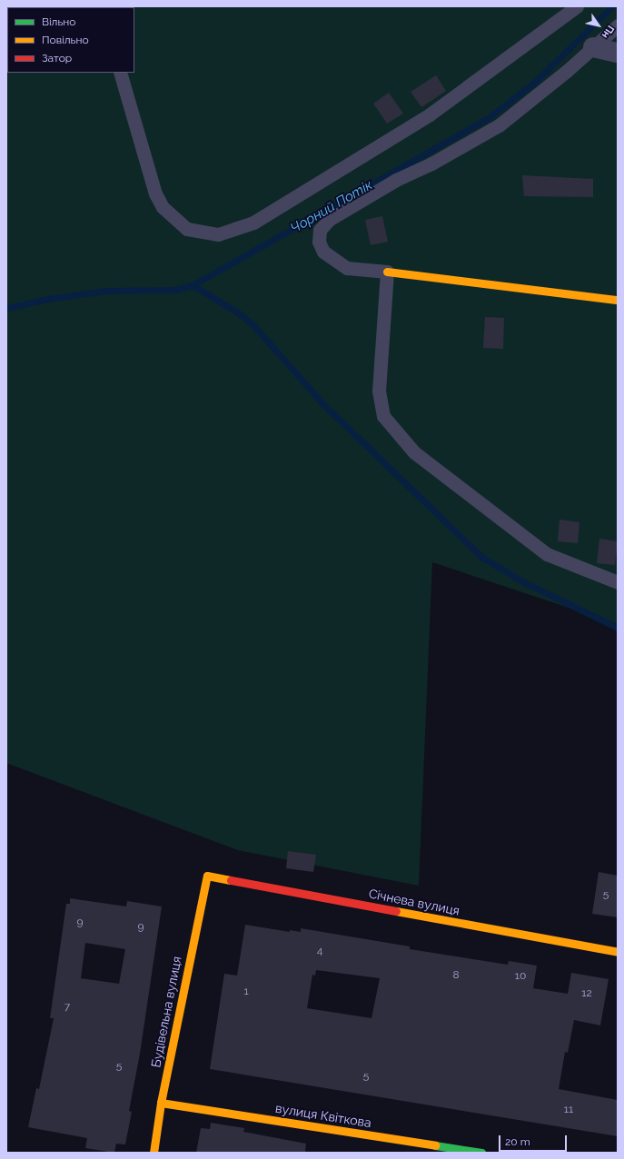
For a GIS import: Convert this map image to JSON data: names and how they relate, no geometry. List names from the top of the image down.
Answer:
{
  "streets": {
    "street": ["Січнева вулиця", "Будівельна вулиця", "вулиця Квіткова"]
  },
  "crossings": [
    ["Січнева вулиця", "Будівельна вулиця"],
    ["Будівельна вулиця", "вулиця Квіткова"]
  ],
  "water": ["Чорний Потік"],
  "house_numbers": [
    "5",
    "9",
    "9",
    "4",
    "8",
    "10",
    "1",
    "12",
    "7",
    "5",
    "5",
    "11"
  ],
  "legend": ["Вільно", "Повільно", "Затор"],
  "scale_bar": "20 m",
  "north": "bottom right"
}
